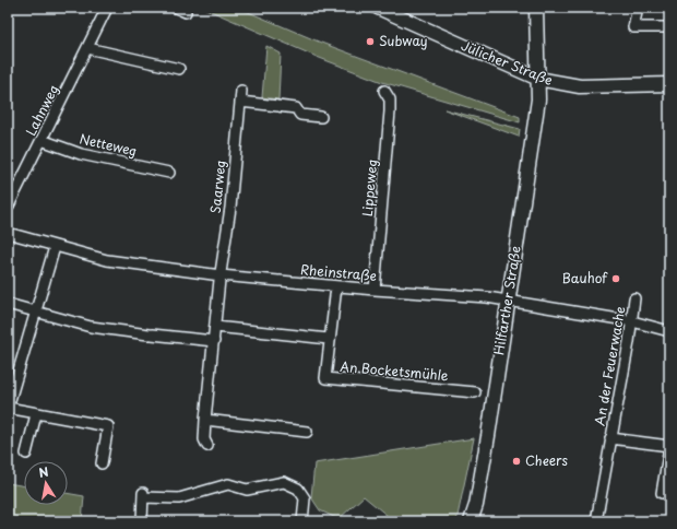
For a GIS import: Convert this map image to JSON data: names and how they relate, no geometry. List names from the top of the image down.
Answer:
{
  "streets": {
    "main road": ["Jülicher Straße", "Hilfarther Straße"],
    "street": [
      "Lahnweg",
      "Netteweg",
      "Saarweg",
      "Lippeweg",
      "Rheinstraße",
      "An der Feuerwache",
      "An Bocketsmühle"
    ]
  },
  "crossings": [
    ["Jülicher Straße", "Hilfarther Straße"],
    ["Lahnweg", "Netteweg"],
    ["Saarweg", "Rheinstraße"],
    ["Lippeweg", "Rheinstraße"],
    ["Rheinstraße", "Hilfarther Straße"],
    ["Rheinstraße", "An der Feuerwache"],
    ["Rheinstraße", "An Bocketsmühle"]
  ],
  "places": ["Subway", "Bauhof", "Cheers"],
  "north": "top"
}
